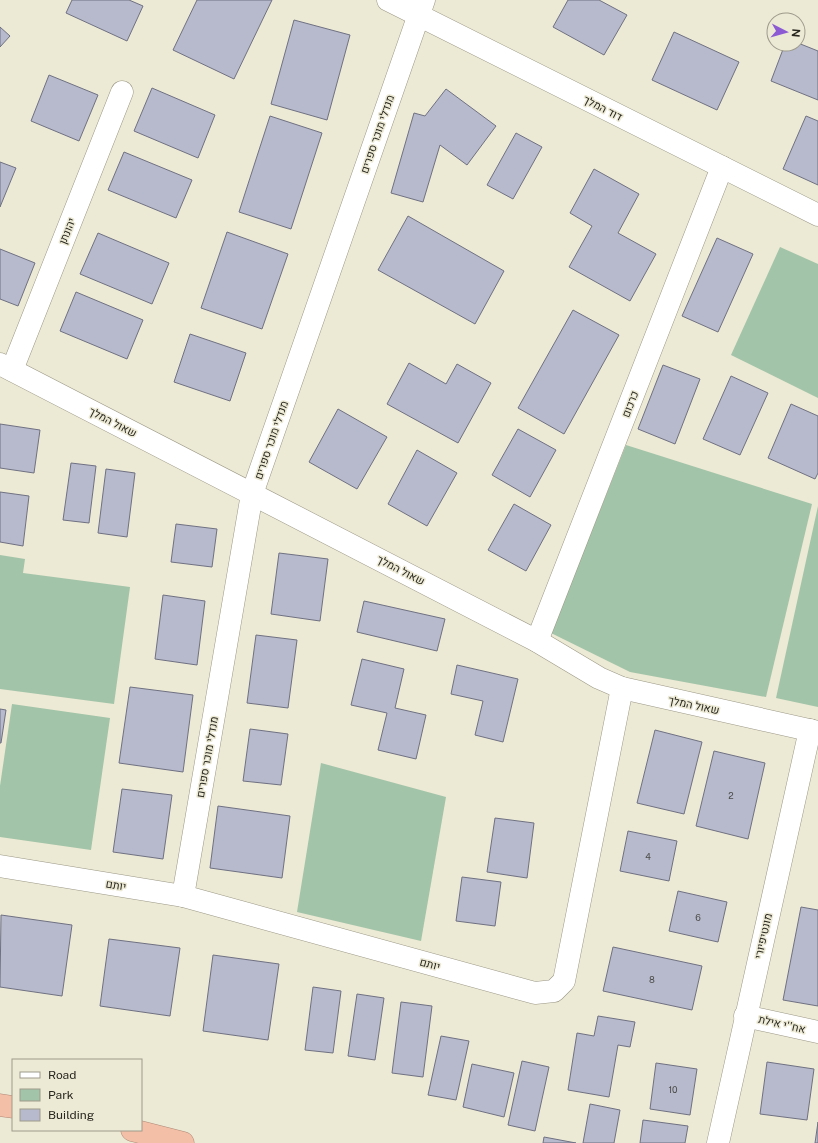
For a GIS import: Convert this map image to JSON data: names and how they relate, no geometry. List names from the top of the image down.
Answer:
{
  "streets": {
    "street": [
      "דוד המלך",
      "מנדלי מוכר ספרים",
      "יהונתן",
      "כרכום",
      "שאול המלך",
      "יותם",
      "מונטיפיורי",
      "אח''י אילת"
    ]
  },
  "crossings": [
    ["דוד המלך", "מנדלי מוכר ספרים"],
    ["דוד המלך", "כרכום"],
    ["מנדלי מוכר ספרים", "שאול המלך"],
    ["מנדלי מוכר ספרים", "יותם"],
    ["יהונתן", "שאול המלך"],
    ["כרכום", "שאול המלך"],
    ["שאול המלך", "יותם"],
    ["שאול המלך", "מונטיפיורי"],
    ["מונטיפיורי", "אח''י אילת"]
  ],
  "house_numbers": [
    "2",
    "4",
    "6",
    "8",
    "10"
  ],
  "legend": ["Road", "Park", "Building"],
  "north": "right"
}
